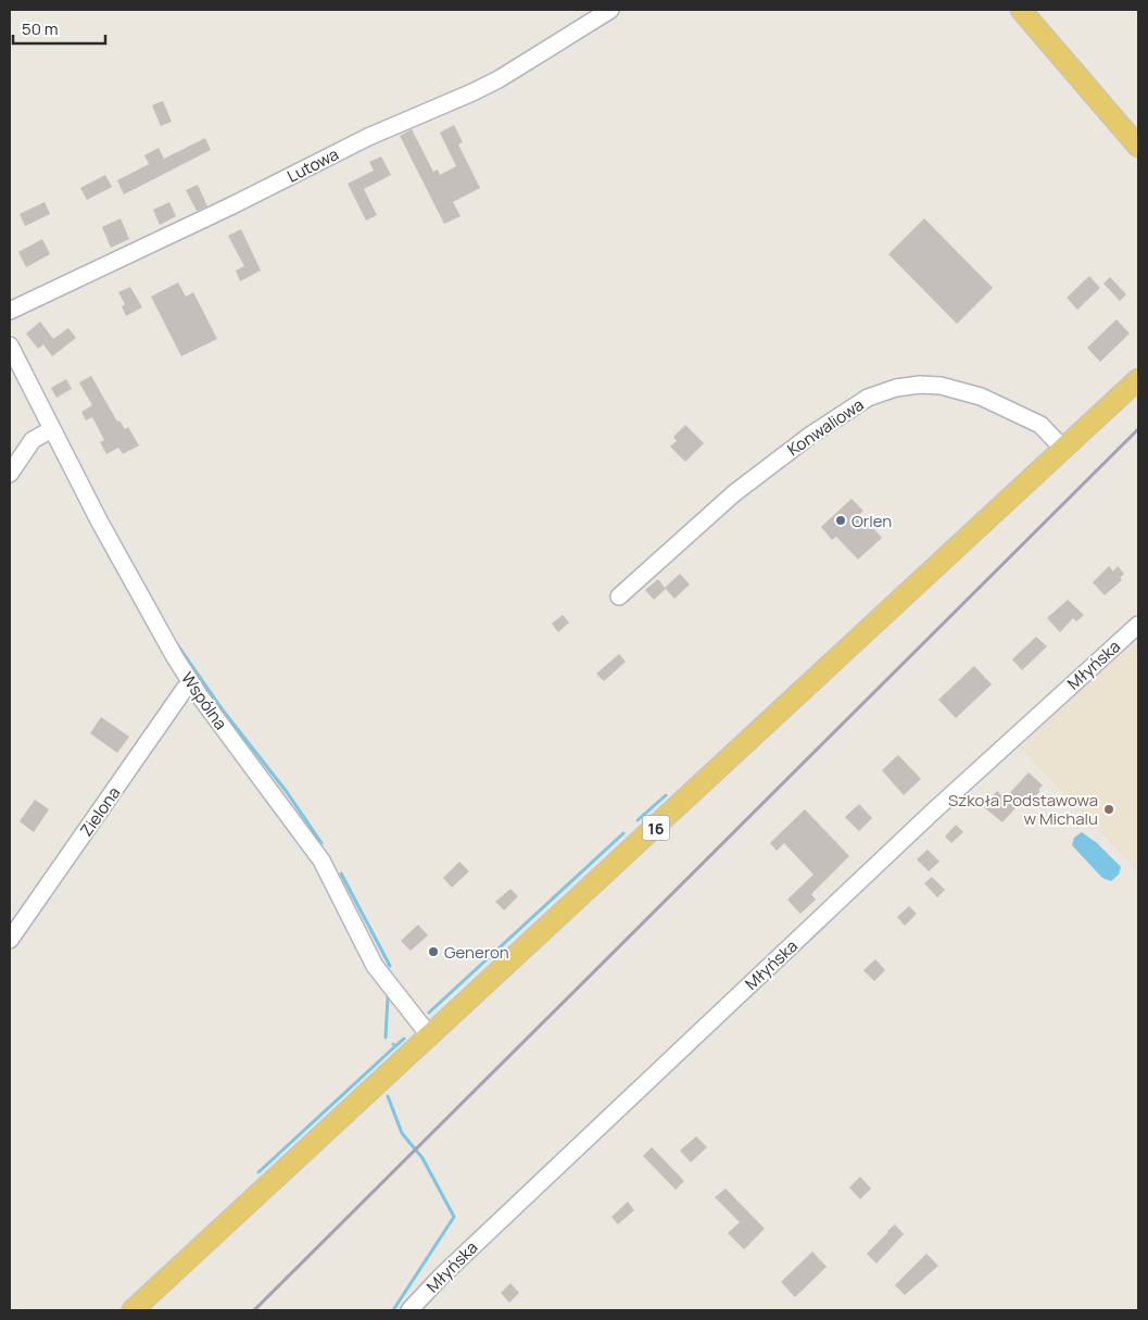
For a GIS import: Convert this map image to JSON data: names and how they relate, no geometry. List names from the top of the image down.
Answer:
{
  "streets": {
    "main road": ["16"],
    "street": [
      "Lutowa",
      "Konwaliowa",
      "Młyńska",
      "Wspólna",
      "Zielona"
    ]
  },
  "crossings": [
    ["Konwaliowa", "16"],
    ["Wspólna", "Zielona"],
    ["Wspólna", "16"]
  ],
  "places": ["Orlen", "Szkoła Podstawowa w Michalu", "Generon"],
  "scale_bar": "50 m"
}
